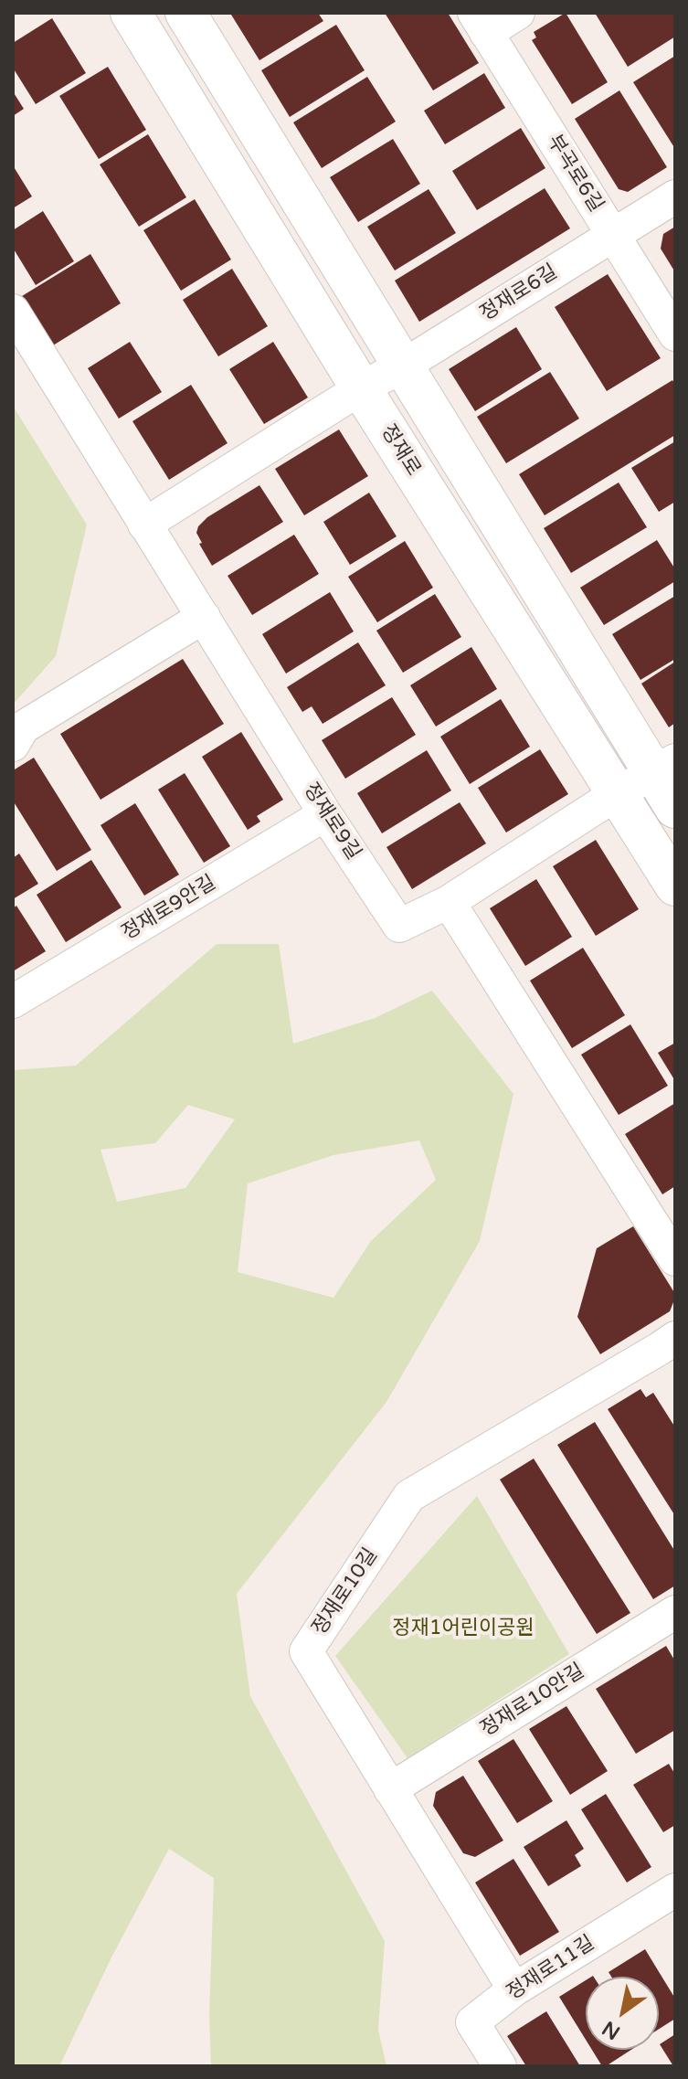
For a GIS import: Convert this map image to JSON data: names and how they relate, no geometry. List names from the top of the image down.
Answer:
{
  "streets": {
    "street": [
      "부곡로6길",
      "정재로6길",
      "정재로",
      "정재로9길",
      "정재로9안길",
      "정재로10길",
      "정재로10안길",
      "정재로11길"
    ]
  },
  "crossings": [
    ["부곡로6길", "정재로6길"],
    ["정재로6길", "정재로"],
    ["정재로6길", "정재로9길"],
    ["정재로9길", "정재로9안길"],
    ["정재로10길", "정재로10안길"],
    ["정재로10길", "정재로11길"]
  ],
  "parks": ["정재1어린이공원"],
  "north": "bottom left"
}
